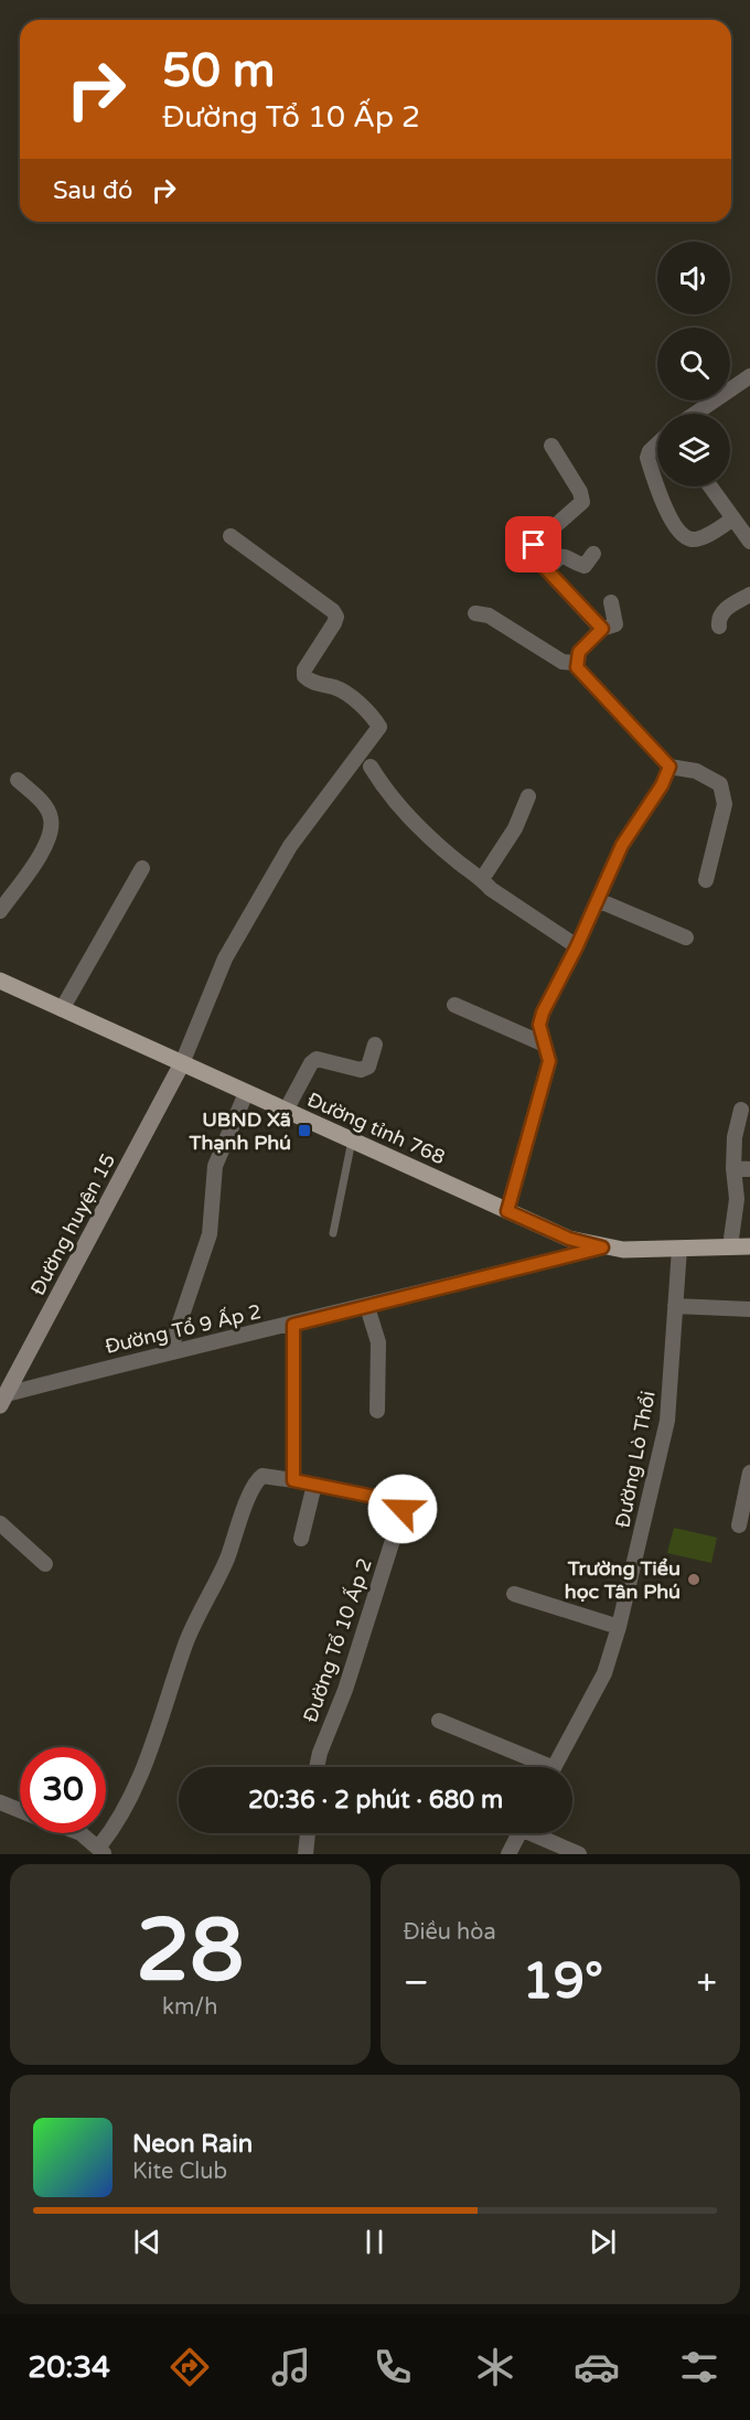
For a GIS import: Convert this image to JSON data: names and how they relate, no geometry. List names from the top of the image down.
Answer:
{
  "streets": {
    "main road": ["Đường tỉnh 768"],
    "street": [
      "Đường huyện 15",
      "Đường Tổ 9 Ấp 2",
      "Đường Lò Thổi",
      "Đường Tổ 10 Ấp 2"
    ]
  },
  "crossings": [
    ["Đường tỉnh 768", "Đường huyện 15"],
    ["Đường tỉnh 768", "Đường Tổ 9 Ấp 2"],
    ["Đường tỉnh 768", "Đường Lò Thổi"],
    ["Đường huyện 15", "Đường Tổ 9 Ấp 2"]
  ],
  "places": {
    "transit": ["UBND Xã Thạnh Phú"],
    "other": ["Trường Tiểu học Tân Phú"]
  },
  "page": {
    "turn": ["50 m", "Đường Tổ 10 Ấp 2"],
    "then": "Sau đó",
    "limit": "30",
    "trip": "20:36 · 2 phút · 680 m",
    "tile": [
      ["28", "km/h"],
      "Điều hòa"
    ],
    "heat": ["−", "19°", "+"],
    "song": ["Neon Rain", "Kite Club"],
    "tabs": "20:34"
  }
}
